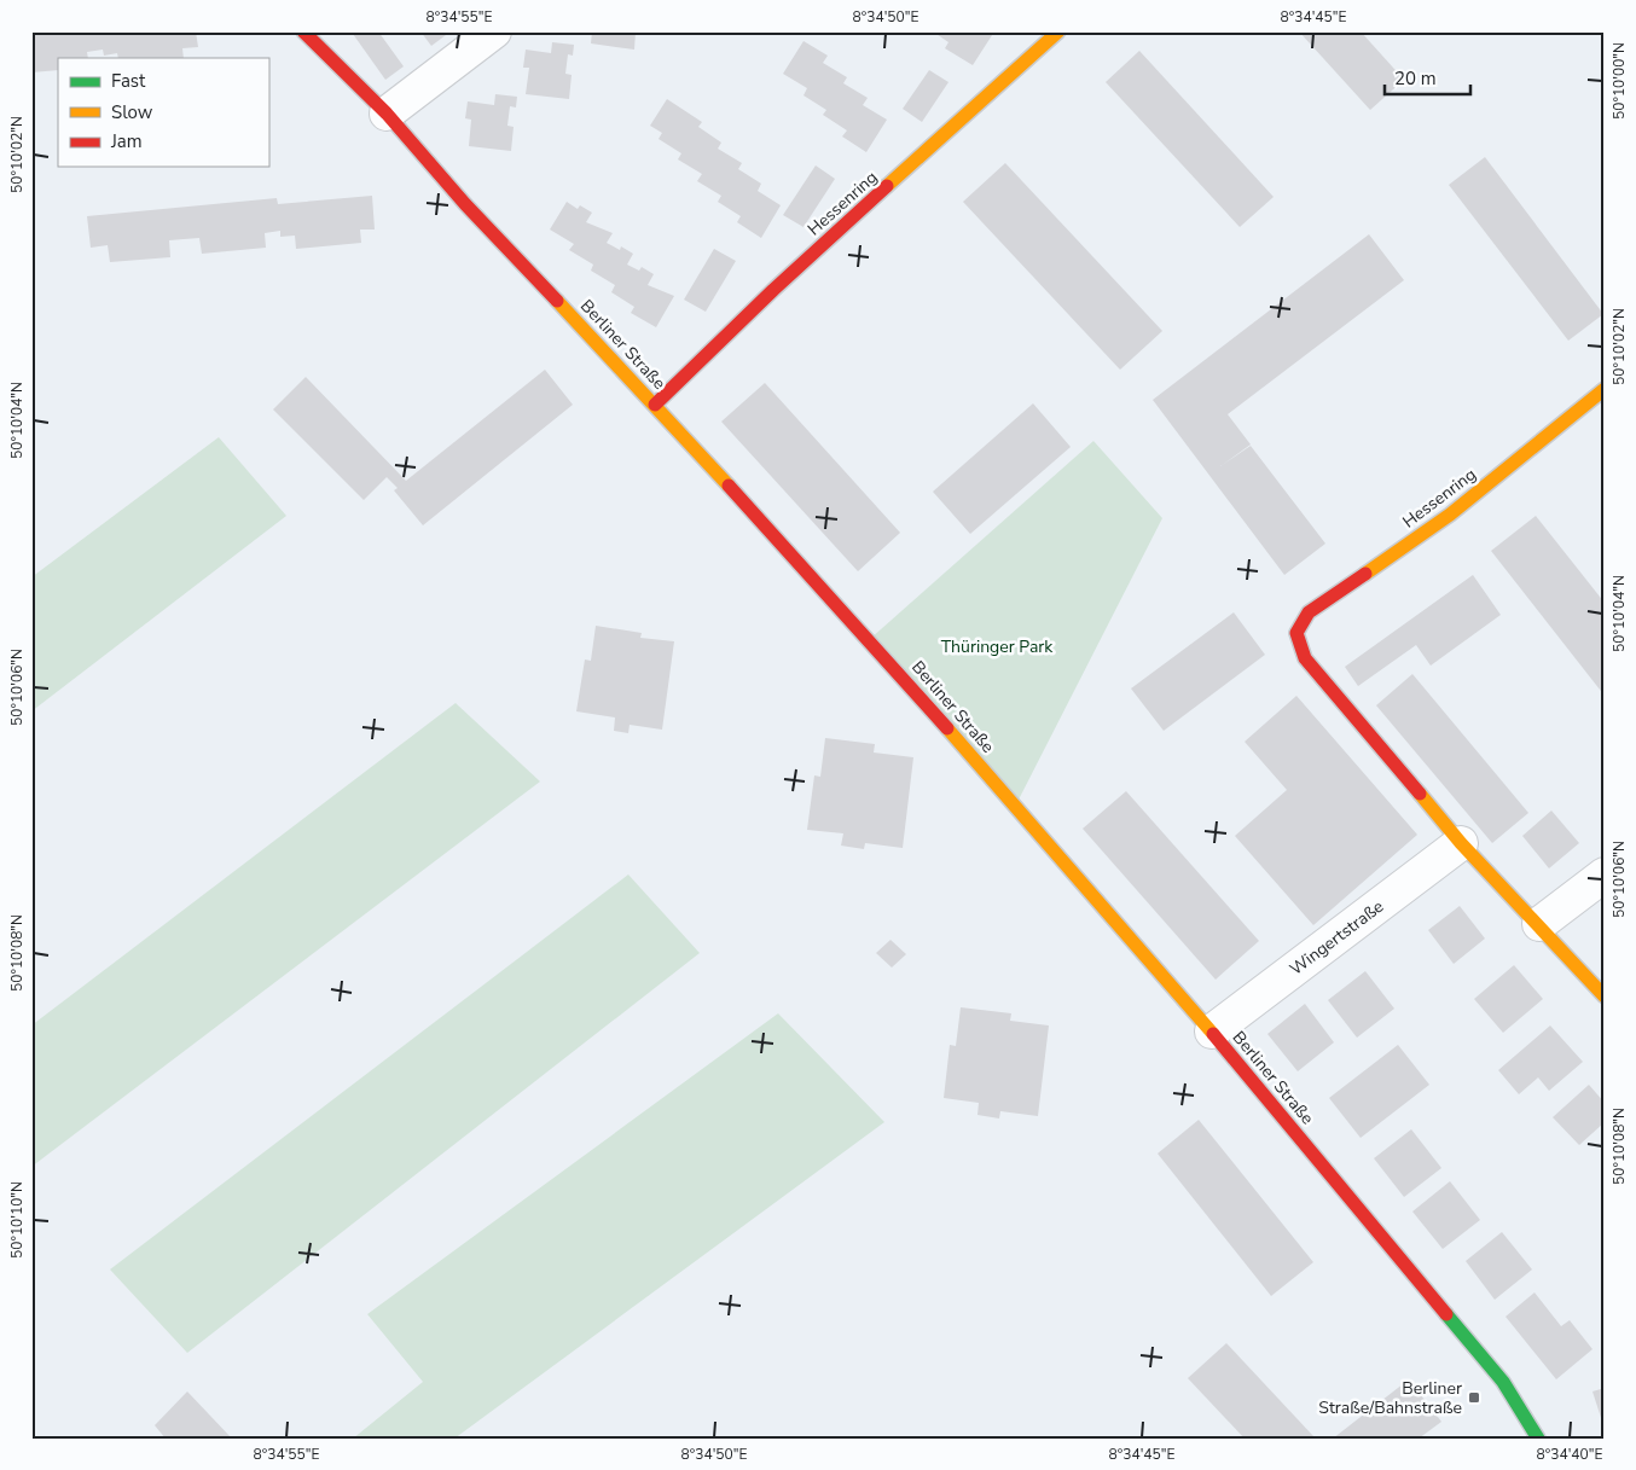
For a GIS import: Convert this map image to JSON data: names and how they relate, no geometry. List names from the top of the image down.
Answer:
{
  "streets": {
    "street": ["Hessenring", "Berliner Straße", "Wingertstraße"]
  },
  "crossings": [
    ["Hessenring", "Berliner Straße"],
    ["Hessenring", "Wingertstraße"],
    ["Berliner Straße", "Wingertstraße"]
  ],
  "parks": ["Thüringer Park"],
  "places": {
    "transit": ["Berliner Straße/Bahnstraße"]
  },
  "legend": ["Fast", "Slow", "Jam"],
  "scale_bar": "20 m",
  "coordinates": [
    "8°34'55\"E",
    "8°34'50\"E",
    "8°34'45\"E",
    "50°10'00\"N",
    "50°10'02\"N",
    "50°10'04\"N",
    "50°10'06\"N",
    "50°10'08\"N",
    "50°10'10\"N",
    "8°34'40\"E"
  ]
}
